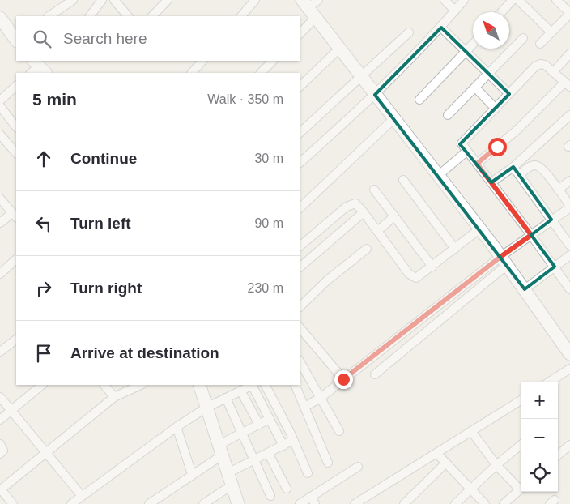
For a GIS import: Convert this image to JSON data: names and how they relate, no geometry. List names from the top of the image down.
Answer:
{
  "north": "top left",
  "page": {
    "search": "Search here",
    "heading": ["5 min", "Walk · 350 m"],
    "list": [
      ["Continue", "30 m"],
      ["Turn left", "90 m"],
      ["Turn right", "230 m"],
      "Arrive at destination"
    ],
    "map_buttons": ["+", "−"]
  }
}
